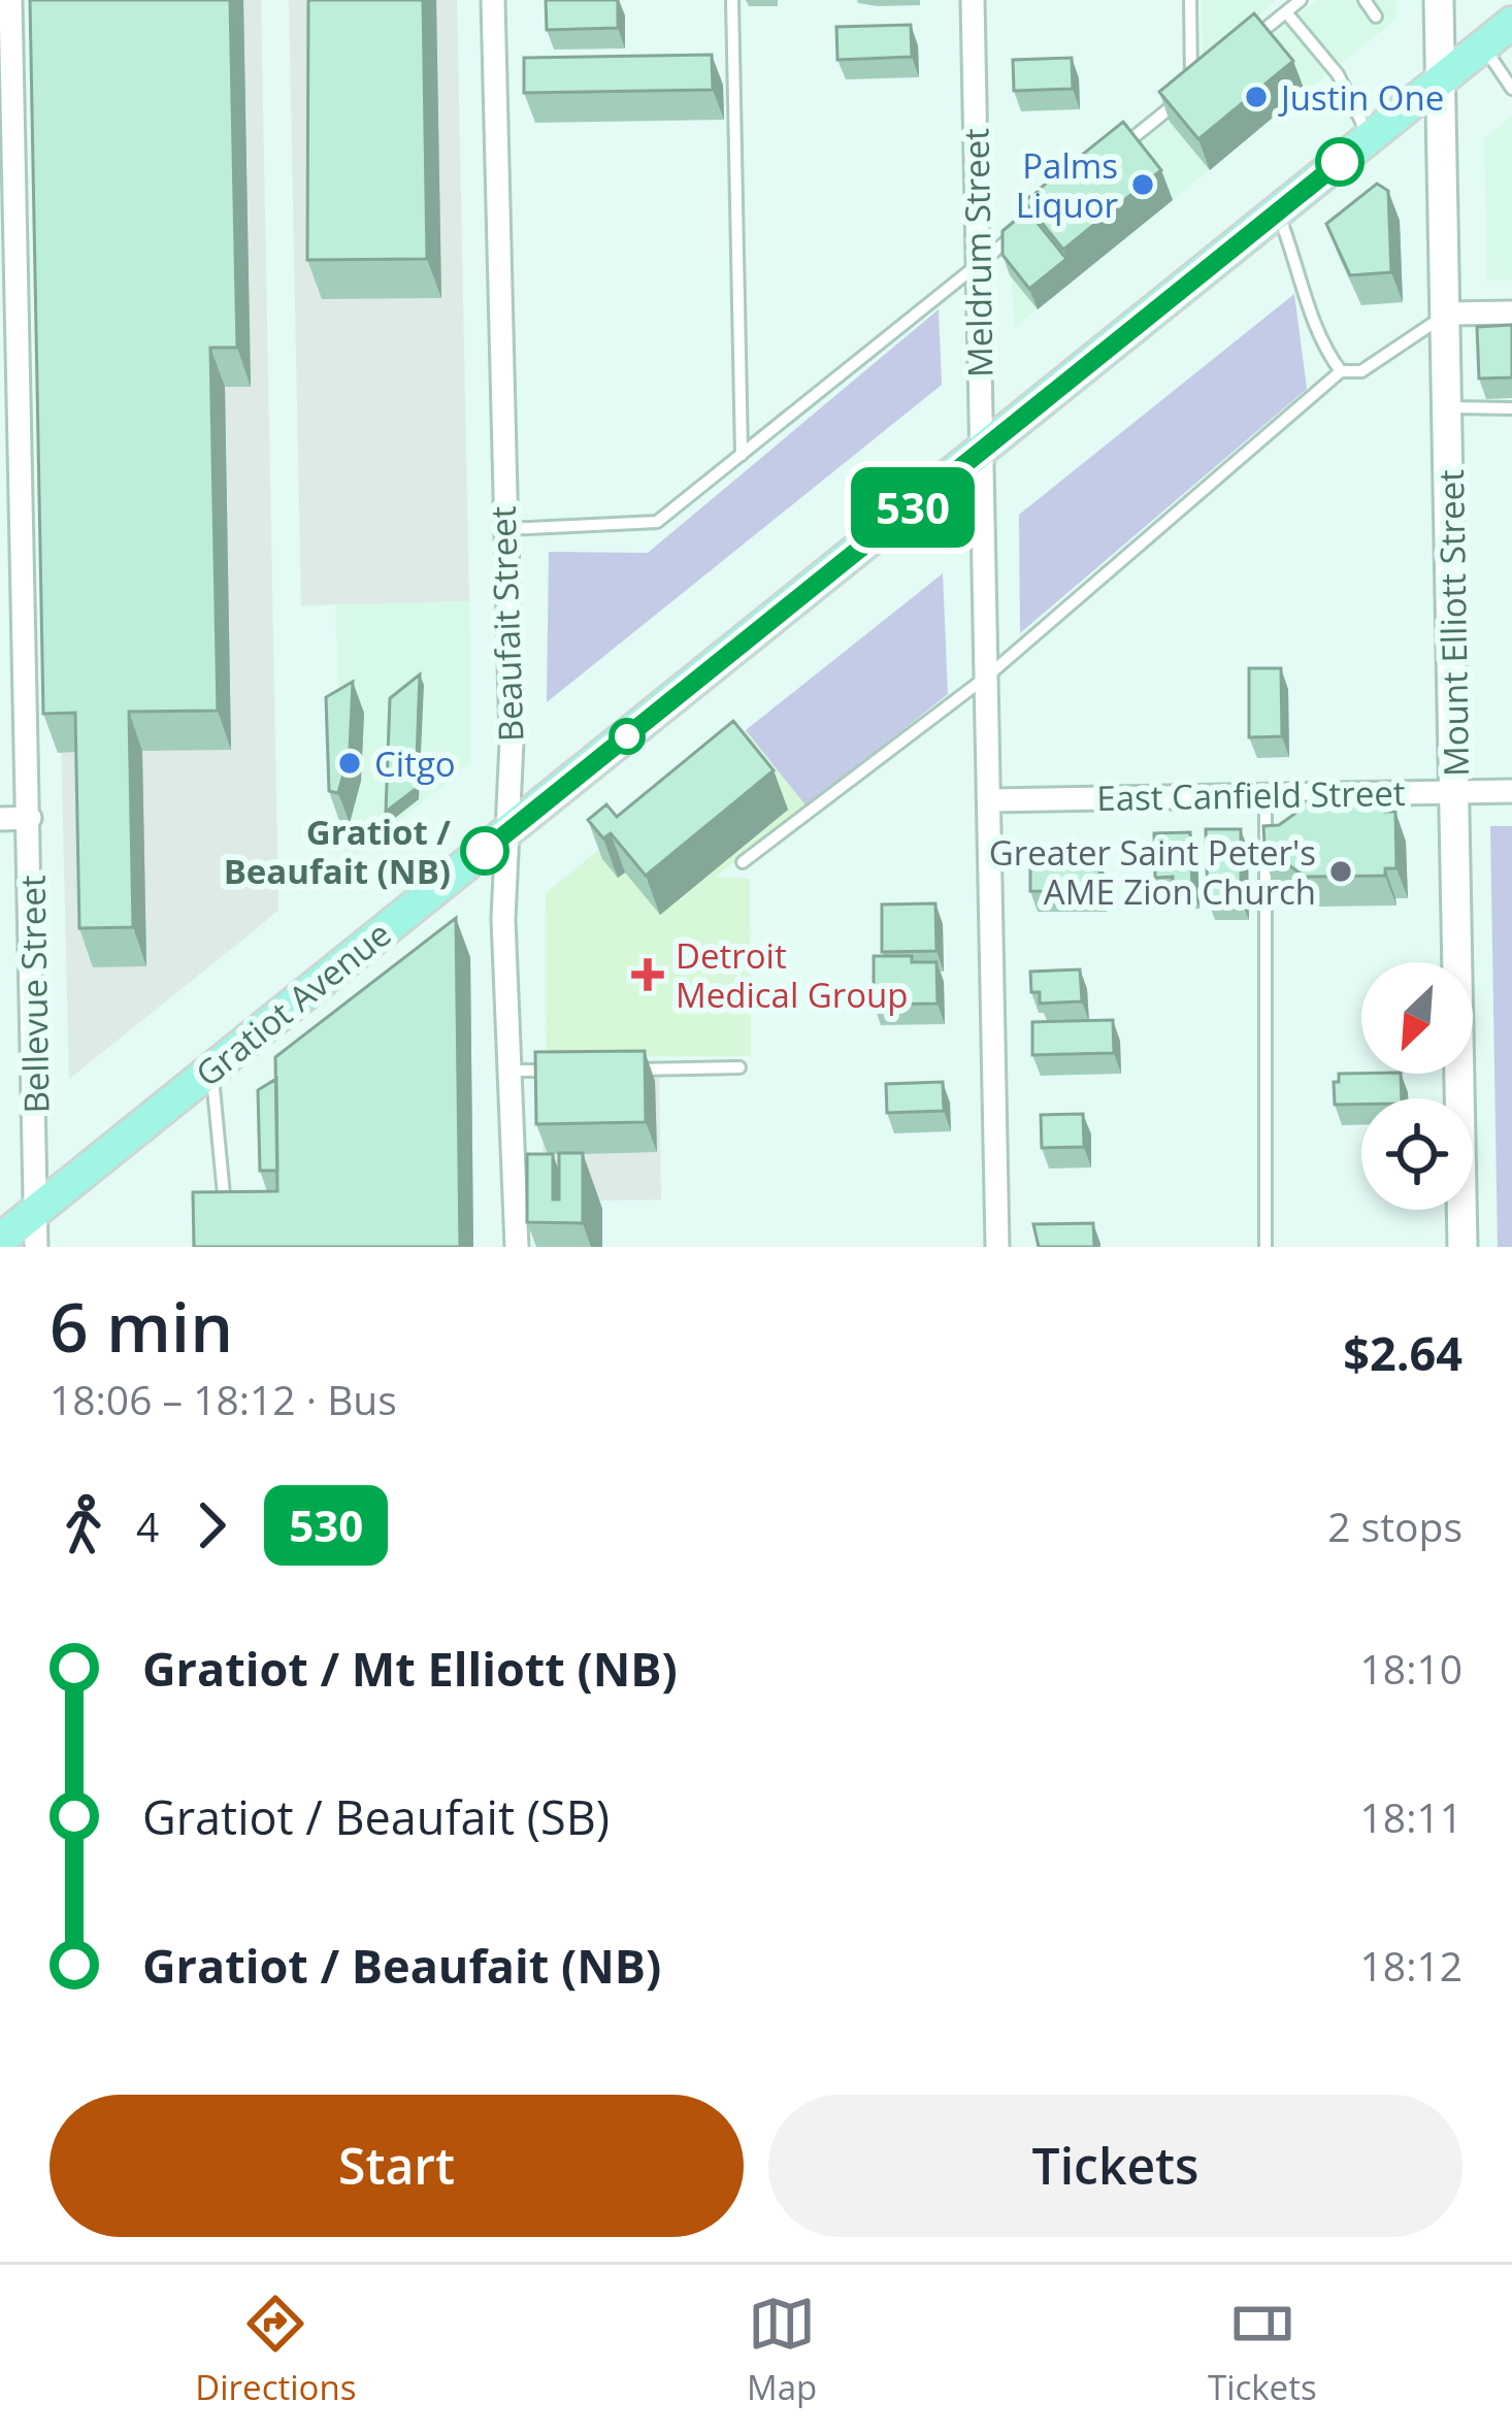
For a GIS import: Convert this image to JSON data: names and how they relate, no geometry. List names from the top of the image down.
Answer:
{
  "streets": {
    "main road": ["Mount Elliott Street", "Gratiot Avenue"],
    "street": [
      "Meldrum Street",
      "Beaufait Street",
      "East Canfield Street",
      "Bellevue Street"
    ]
  },
  "crossings": [
    ["Meldrum Street", "East Canfield Street"],
    ["Meldrum Street", "Gratiot Avenue"],
    ["Mount Elliott Street", "East Canfield Street"],
    ["Mount Elliott Street", "Gratiot Avenue"],
    ["Beaufait Street", "Gratiot Avenue"],
    ["Bellevue Street", "Gratiot Avenue"]
  ],
  "places": {
    "other": [
      "Justin One",
      "Palms Liquor",
      "Citgo",
      "Gratiot / Beaufait (NB)",
      "Greater Saint Peter's AME Zion Church"
    ],
    "health": ["Detroit Medical Group"]
  },
  "lines": ["bus line 530"],
  "north": "bottom left",
  "page": {
    "on_map": "530",
    "heading": ["6 min", "18:06 – 18:12 · Bus", "$2.64"],
    "legs": ["4", "530", "2 stops"],
    "list": [
      {
        "name": "Gratiot / Mt Elliott (NB)",
        "value": "18:10"
      },
      {
        "name": "Gratiot / Beaufait (SB)",
        "value": "18:11"
      },
      {
        "name": "Gratiot / Beaufait (NB)",
        "value": "18:12"
      }
    ],
    "buttons": ["Start", "Tickets"],
    "tabs": ["Directions", "Map", "Tickets"]
  }
}
